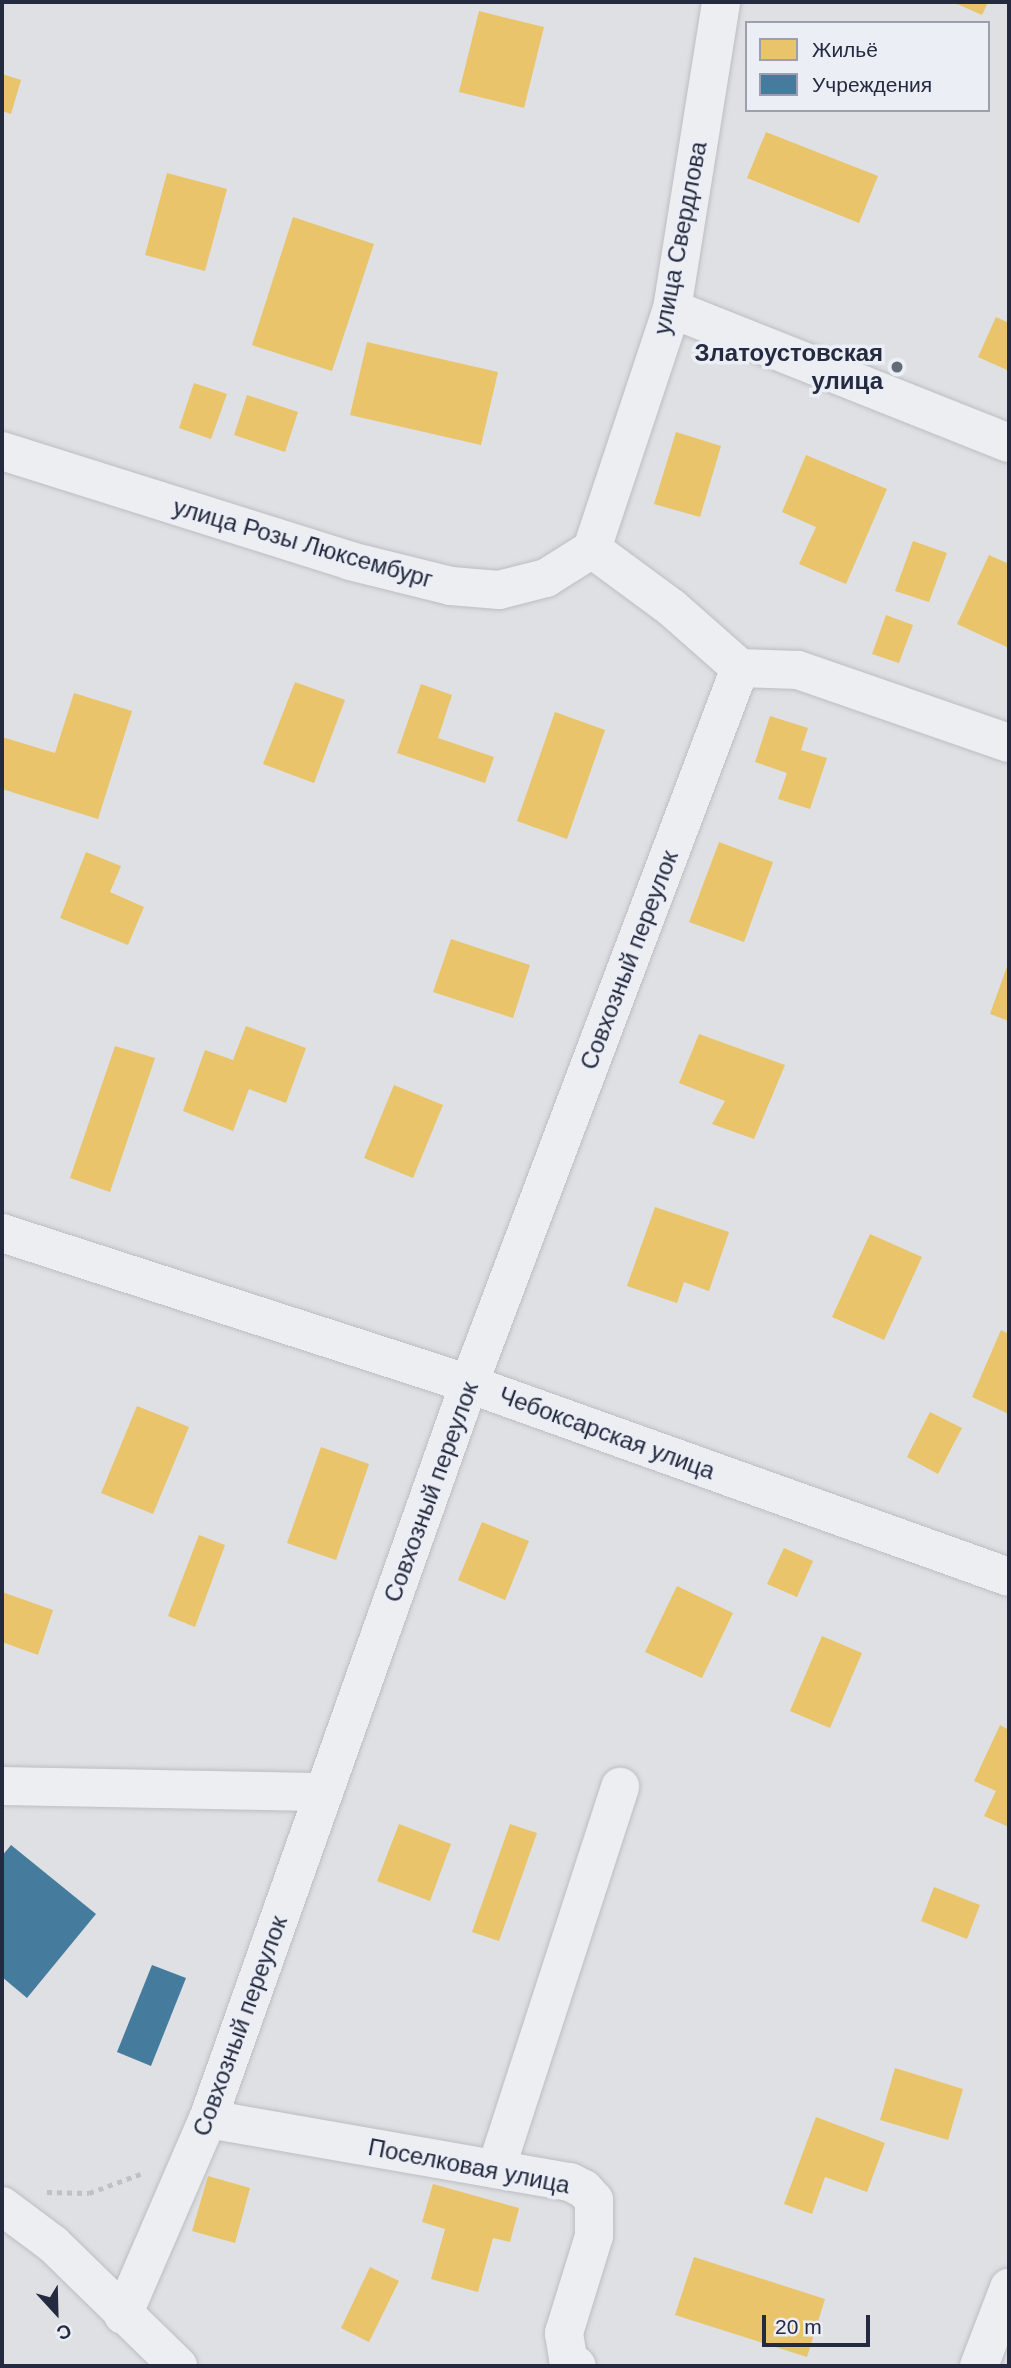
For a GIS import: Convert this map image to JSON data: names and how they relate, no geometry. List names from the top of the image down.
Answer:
{
  "streets": {
    "street": [
      "улица Свердлова",
      "улица Розы Люксембург",
      "Совхозный переулок",
      "Чебоксарская улица",
      "Поселковая улица"
    ]
  },
  "crossings": [
    ["улица Свердлова", "улица Розы Люксембург"],
    ["Совхозный переулок", "Чебоксарская улица"],
    ["Совхозный переулок", "Поселковая улица"]
  ],
  "places": ["Златоустовская улица"],
  "legend": ["Жильё", "Учреждения"],
  "scale_bar": "20 m",
  "north": "bottom"
}
